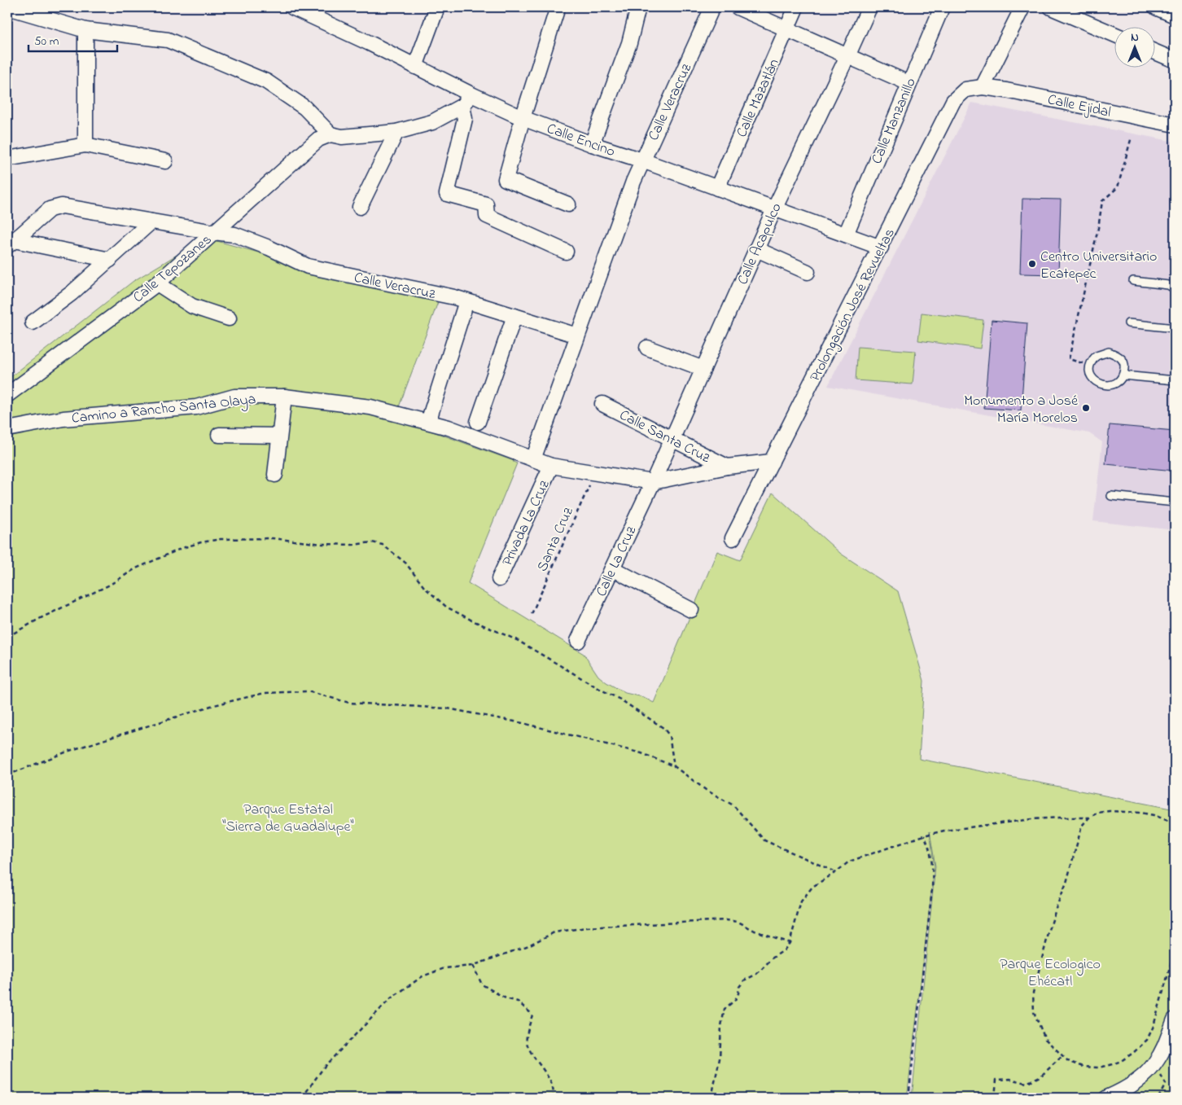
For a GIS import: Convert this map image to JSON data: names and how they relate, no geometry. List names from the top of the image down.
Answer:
{
  "streets": {
    "street": [
      "Calle Mazatlán",
      "Calle Veracruz",
      "Calle Ejidal",
      "Calle Manzanillo",
      "Calle Encino",
      "Calle Acapulco",
      "Calle Tepozanes",
      "Prolongación José Revueltas",
      "Camino a Rancho Santa Olaya",
      "Calle Santa Cruz",
      "Privada La Cruz",
      "Calle La Cruz"
    ],
    "path": ["Santa Cruz"]
  },
  "crossings": [
    ["Calle Mazatlán", "Calle Encino"],
    ["Calle Veracruz", "Calle Encino"],
    ["Calle Veracruz", "Calle Tepozanes"],
    ["Calle Veracruz", "Camino a Rancho Santa Olaya"],
    ["Calle Ejidal", "Prolongación José Revueltas"],
    ["Calle Manzanillo", "Calle Encino"],
    ["Calle Encino", "Calle Acapulco"],
    ["Calle Encino", "Prolongación José Revueltas"],
    ["Calle Acapulco", "Camino a Rancho Santa Olaya"],
    ["Calle Acapulco", "Calle Santa Cruz"],
    ["Calle Acapulco", "Calle La Cruz"],
    ["Prolongación José Revueltas", "Camino a Rancho Santa Olaya"],
    ["Camino a Rancho Santa Olaya", "Calle Santa Cruz"],
    ["Camino a Rancho Santa Olaya", "Privada La Cruz"],
    ["Camino a Rancho Santa Olaya", "Santa Cruz"],
    ["Camino a Rancho Santa Olaya", "Calle La Cruz"]
  ],
  "parks": ["Parque Estatal \"Sierra de Guadalupe\"", "Parque Ecologico Ehécatl"],
  "places": ["Centro Universitario Ecatepec", "Monumento a José María Morelos"],
  "scale_bar": "50 m",
  "north": "top"
}
